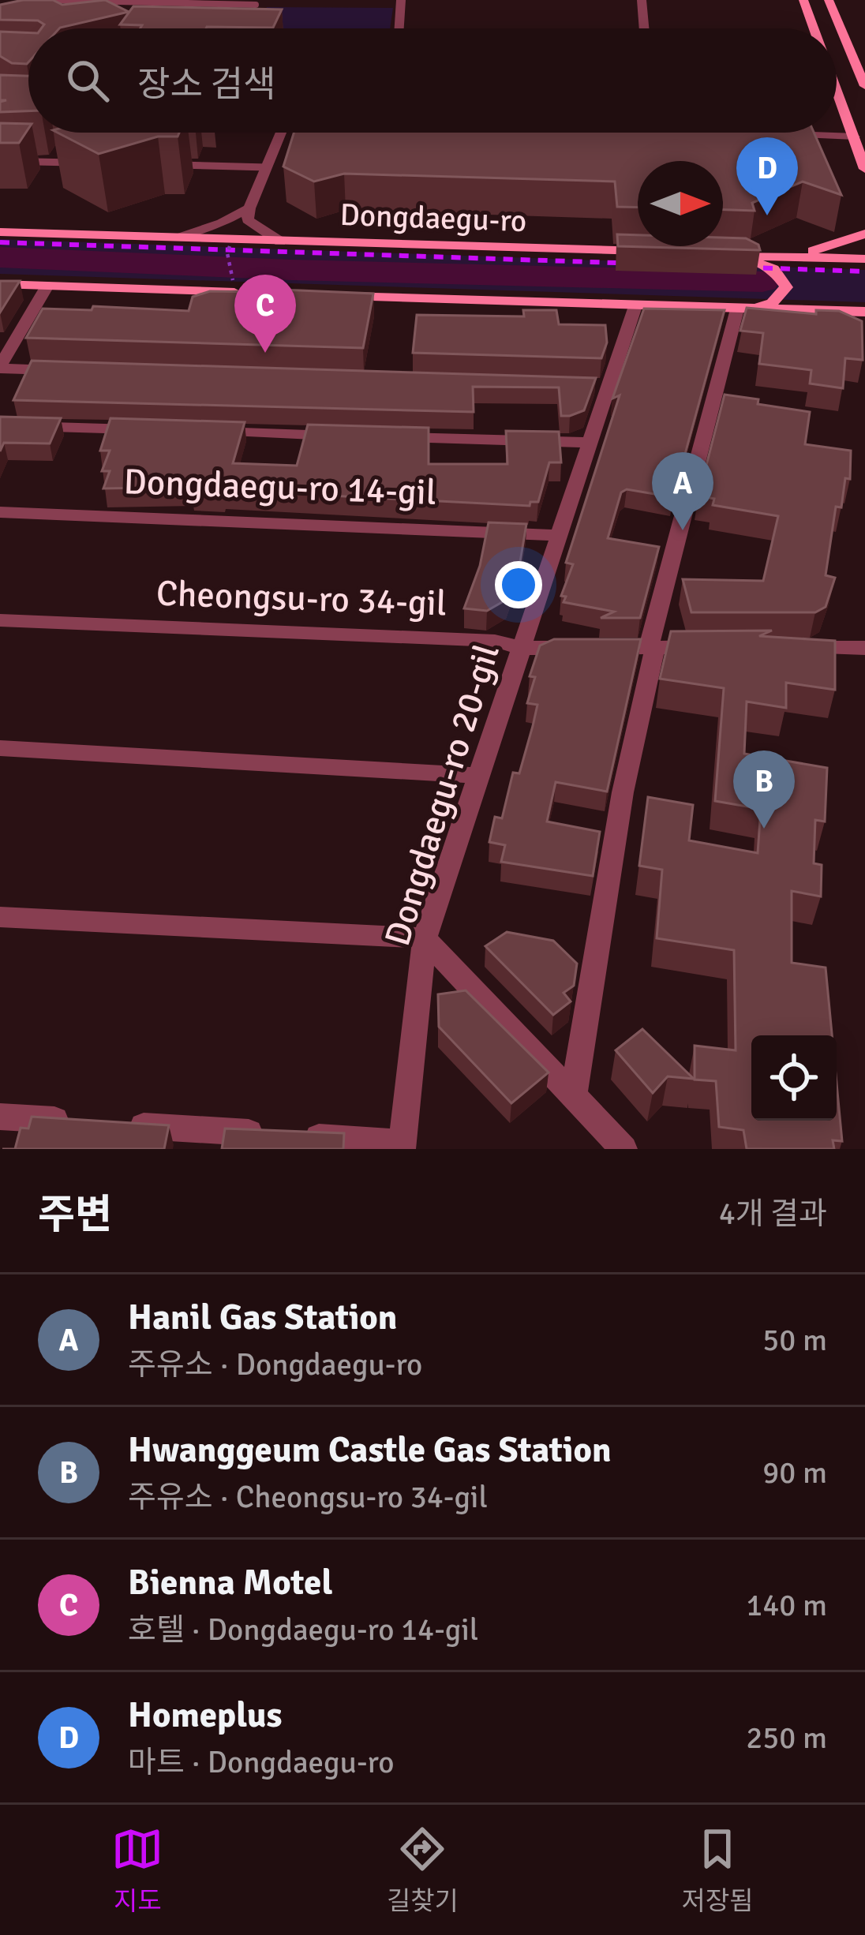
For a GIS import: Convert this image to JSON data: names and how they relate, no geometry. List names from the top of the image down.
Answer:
{
  "streets": {
    "main road": ["Dongdaegu-ro"],
    "street": ["Dongdaegu-ro 14-gil", "Cheongsu-ro 34-gil", "Dongdaegu-ro 20-gil"]
  },
  "crossings": [
    ["Dongdaegu-ro 14-gil", "Dongdaegu-ro 20-gil"],
    ["Cheongsu-ro 34-gil", "Dongdaegu-ro 20-gil"]
  ],
  "north": "right",
  "page": {
    "search": "장소 검색",
    "pins": [
      "D",
      "C",
      "A",
      "B"
    ],
    "heading": ["주변", "4개 결과"],
    "list": [
      {
        "mark": "A",
        "name": "Hanil Gas Station",
        "note": "주유소 · Dongdaegu-ro",
        "value": "50 m"
      },
      {
        "mark": "B",
        "name": "Hwanggeum Castle Gas Station",
        "note": "주유소 · Cheongsu-ro 34-gil",
        "value": "90 m"
      },
      {
        "mark": "C",
        "name": "Bienna Motel",
        "note": "호텔 · Dongdaegu-ro 14-gil",
        "value": "140 m"
      },
      {
        "mark": "D",
        "name": "Homeplus",
        "note": "마트 · Dongdaegu-ro",
        "value": "250 m"
      }
    ],
    "nav": ["지도", "길찾기", "저장됨"]
  }
}
